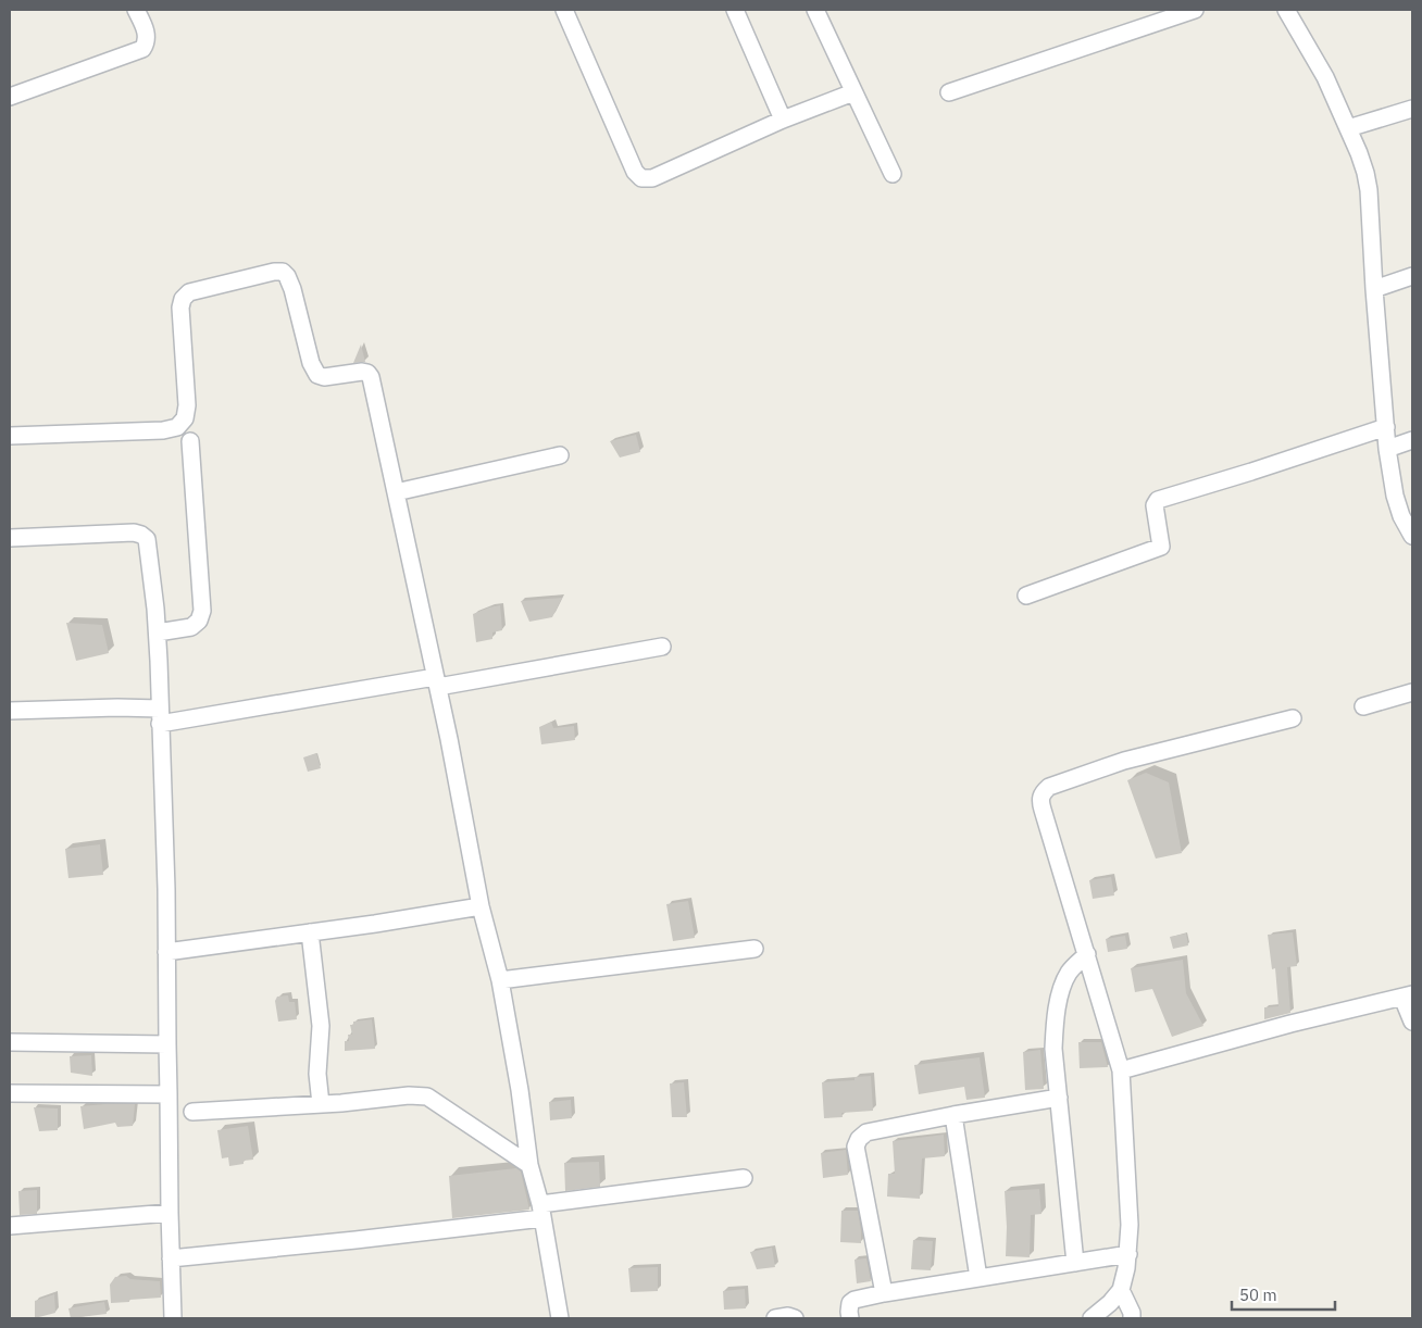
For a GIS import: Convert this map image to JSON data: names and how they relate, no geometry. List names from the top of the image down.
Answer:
{
  "scale_bar": "50 m"
}
